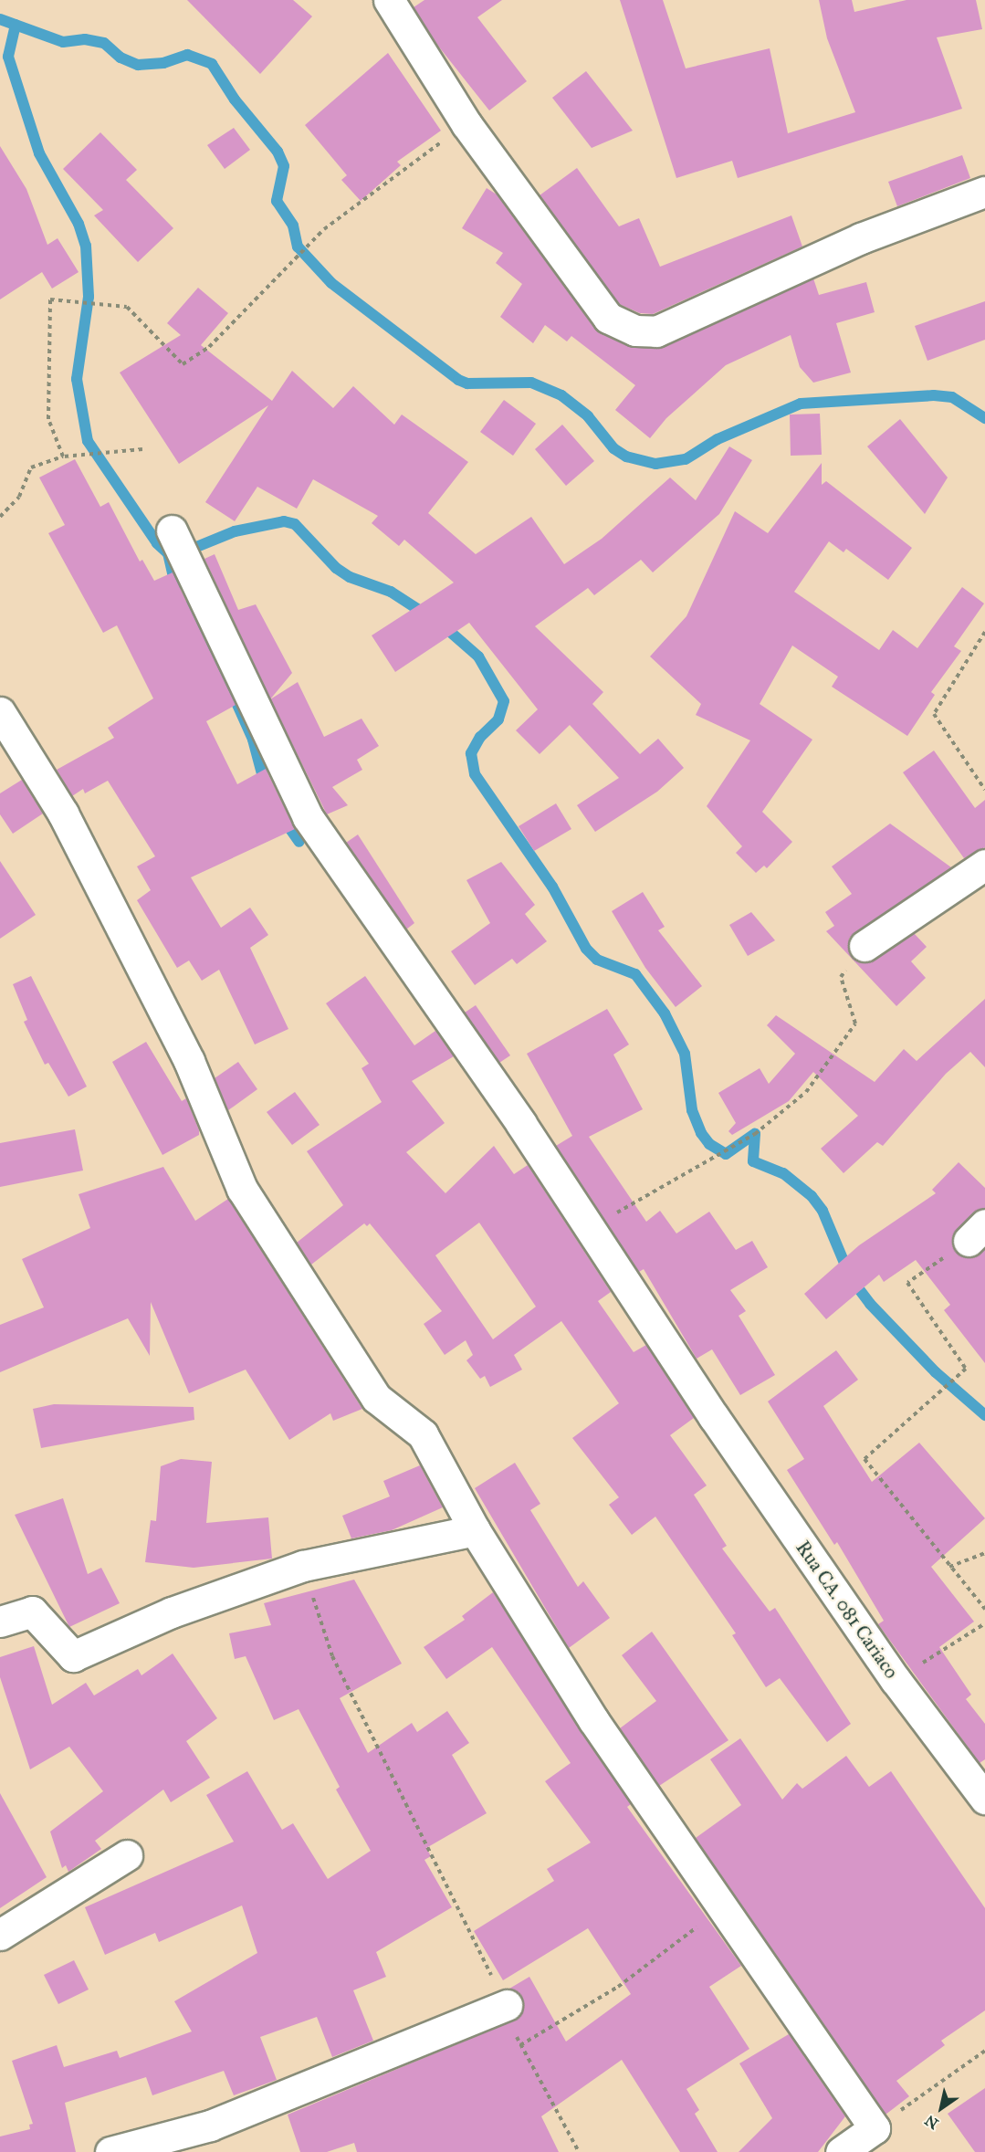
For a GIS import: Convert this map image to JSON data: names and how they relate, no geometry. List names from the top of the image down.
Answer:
{
  "streets": {
    "street": ["Rua CA. 081 Cariaco"]
  },
  "north": "bottom left"
}
